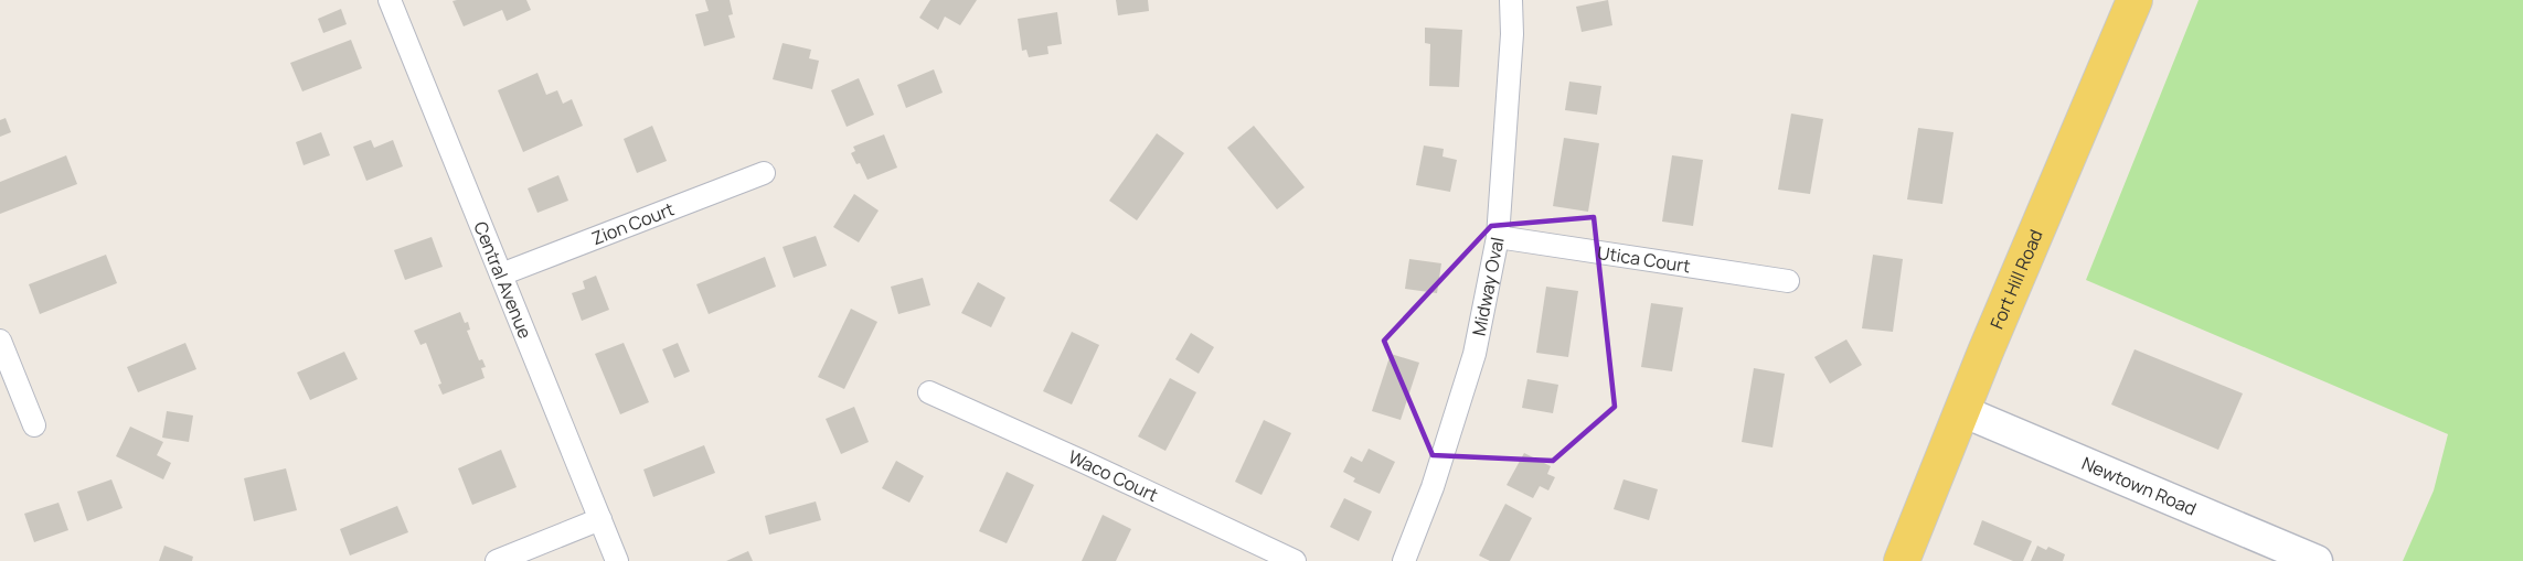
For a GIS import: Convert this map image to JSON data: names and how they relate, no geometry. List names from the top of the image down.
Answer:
{
  "streets": {
    "main road": ["Fort Hill Road", "Newtown Road"],
    "street": [
      "Zion Court",
      "Utica Court",
      "Central Avenue",
      "Midway Oval",
      "Waco Court"
    ]
  },
  "crossings": [
    ["Zion Court", "Central Avenue"],
    ["Utica Court", "Midway Oval"],
    ["Fort Hill Road", "Newtown Road"]
  ]
}
